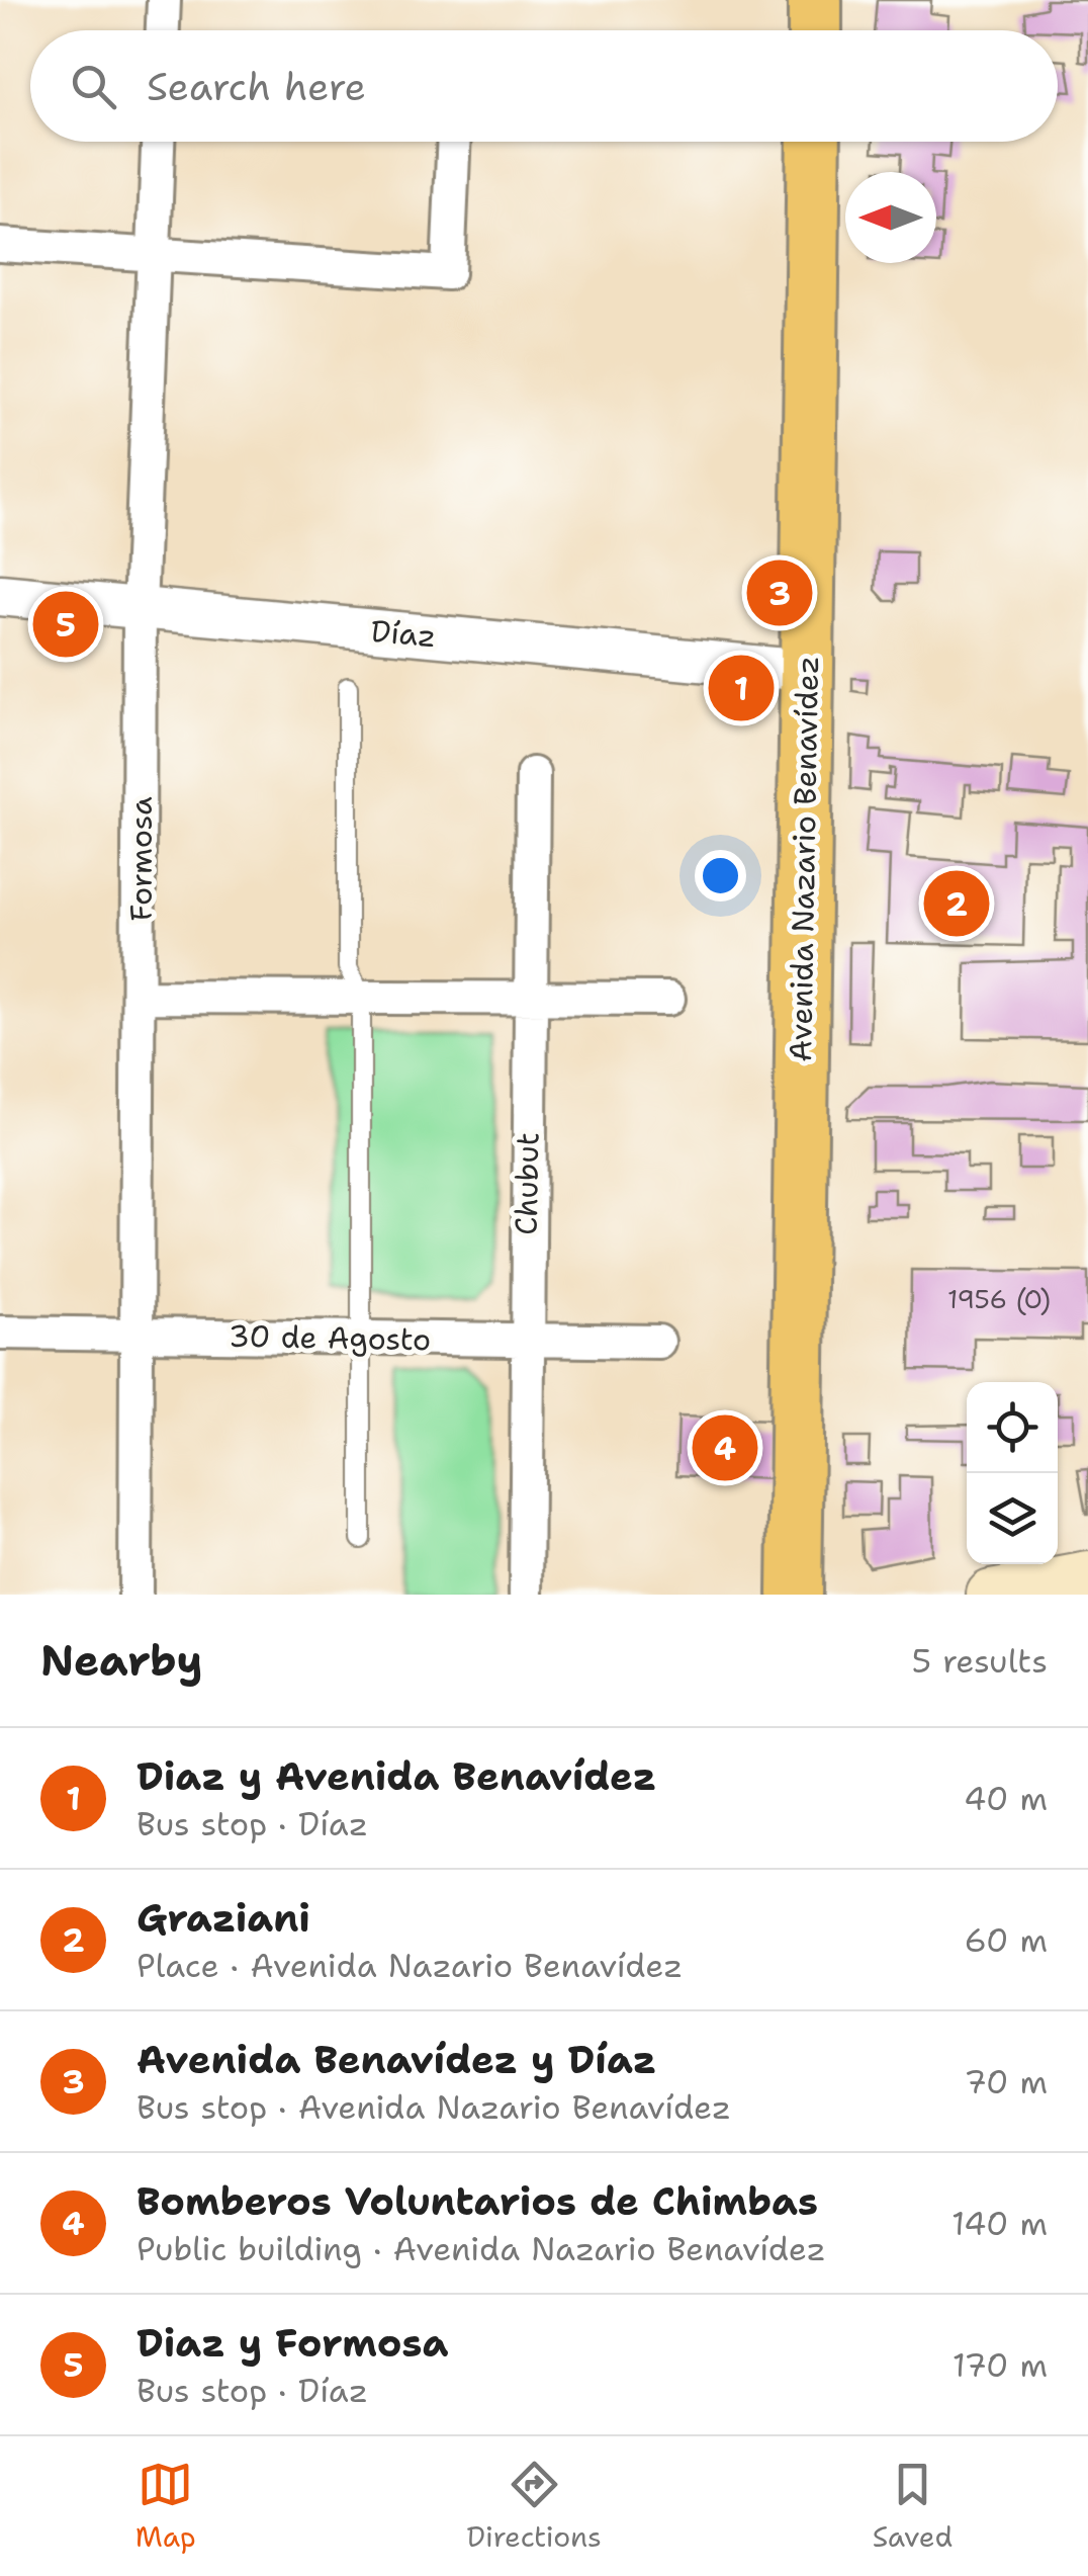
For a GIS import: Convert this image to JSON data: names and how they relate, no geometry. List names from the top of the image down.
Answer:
{
  "streets": {
    "main road": ["Avenida Nazario Benavídez"],
    "street": [
      "Díaz",
      "Formosa",
      "Chubut",
      "30 de Agosto"
    ]
  },
  "crossings": [
    ["Díaz", "Formosa"],
    ["Díaz", "Avenida Nazario Benavídez"],
    ["Formosa", "30 de Agosto"],
    ["Chubut", "30 de Agosto"]
  ],
  "house_numbers": ["1956 (O)"],
  "north": "left",
  "page": {
    "search": "Search here",
    "pins": [
      "3",
      "5",
      "1",
      "2",
      "4"
    ],
    "heading": ["Nearby", "5 results"],
    "list": [
      {
        "mark": "1",
        "name": "Diaz y Avenida Benavídez",
        "note": "Bus stop · Díaz",
        "value": "40 m"
      },
      {
        "mark": "2",
        "name": "Graziani",
        "note": "Place · Avenida Nazario Benavídez",
        "value": "60 m"
      },
      {
        "mark": "3",
        "name": "Avenida Benavídez y Díaz",
        "note": "Bus stop · Avenida Nazario Benavídez",
        "value": "70 m"
      },
      {
        "mark": "4",
        "name": "Bomberos Voluntarios de Chimbas",
        "note": "Public building · Avenida Nazario Benavídez",
        "value": "140 m"
      },
      {
        "mark": "5",
        "name": "Diaz y Formosa",
        "note": "Bus stop · Díaz",
        "value": "170 m"
      }
    ],
    "nav": ["Map", "Directions", "Saved"]
  }
}
